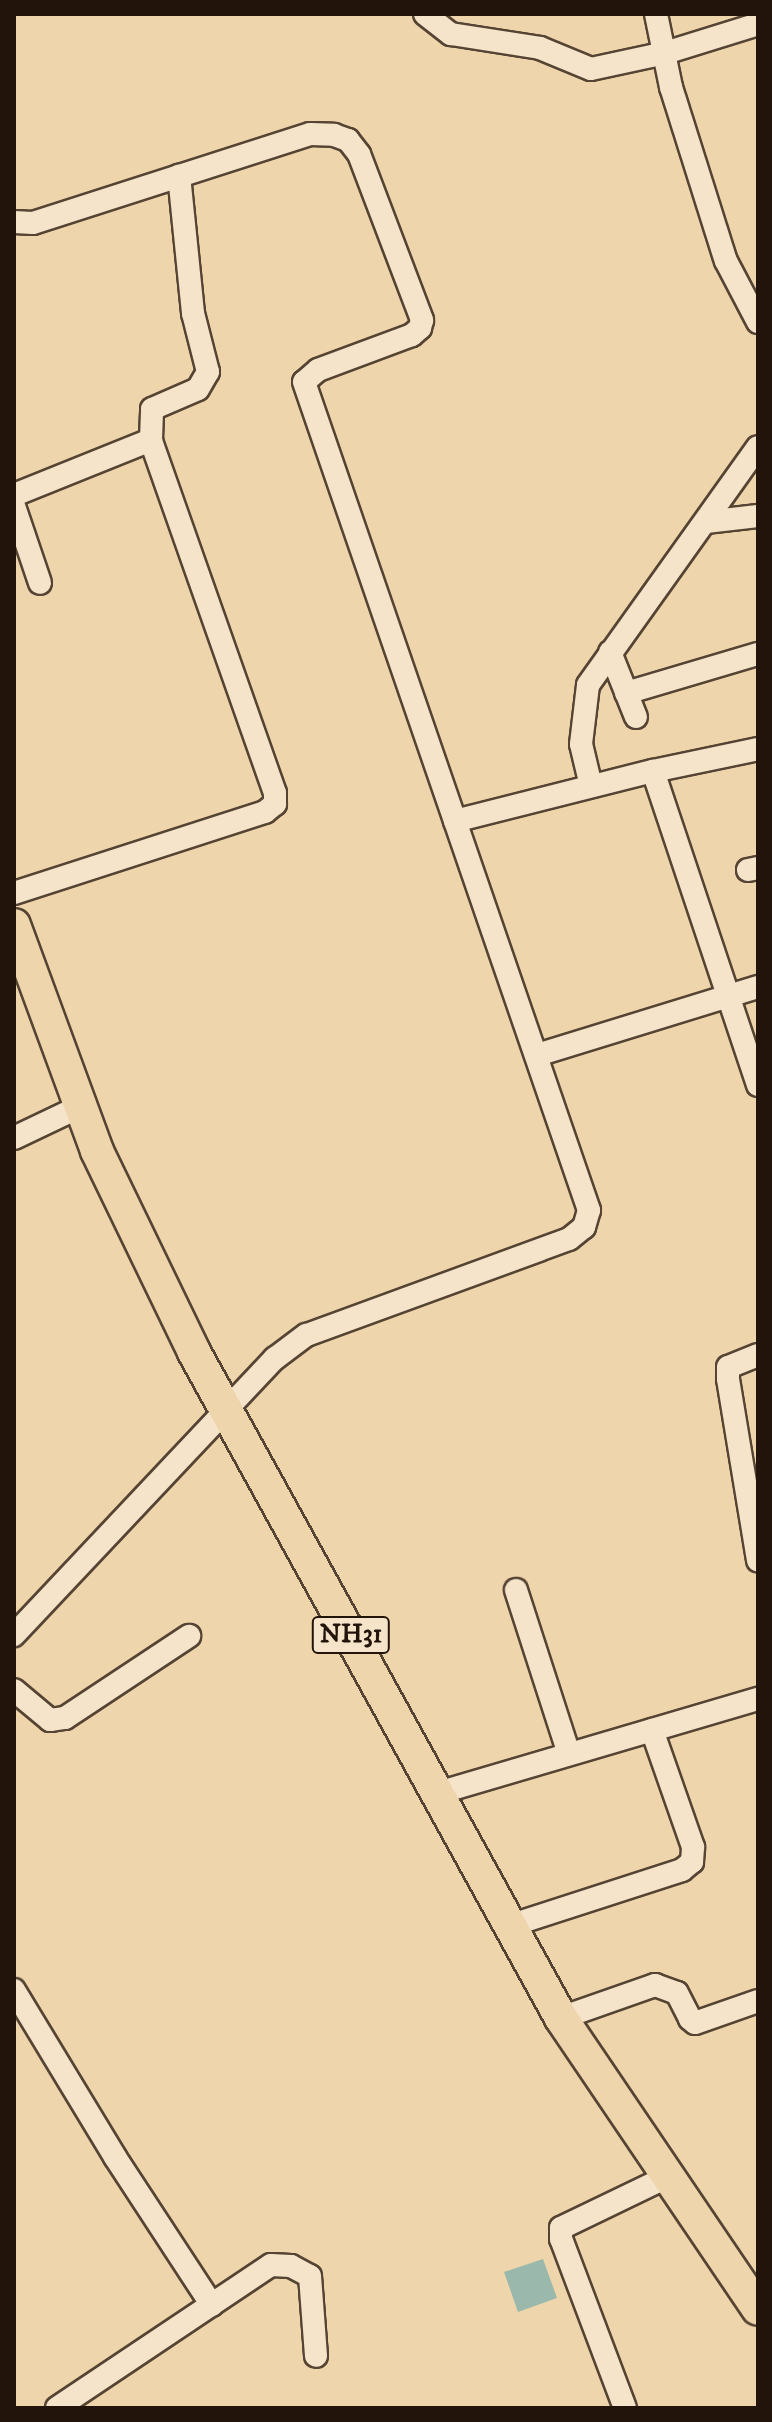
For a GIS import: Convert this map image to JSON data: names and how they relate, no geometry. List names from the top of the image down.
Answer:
{
  "streets": {
    "highway": ["NH31"]
  }
}
